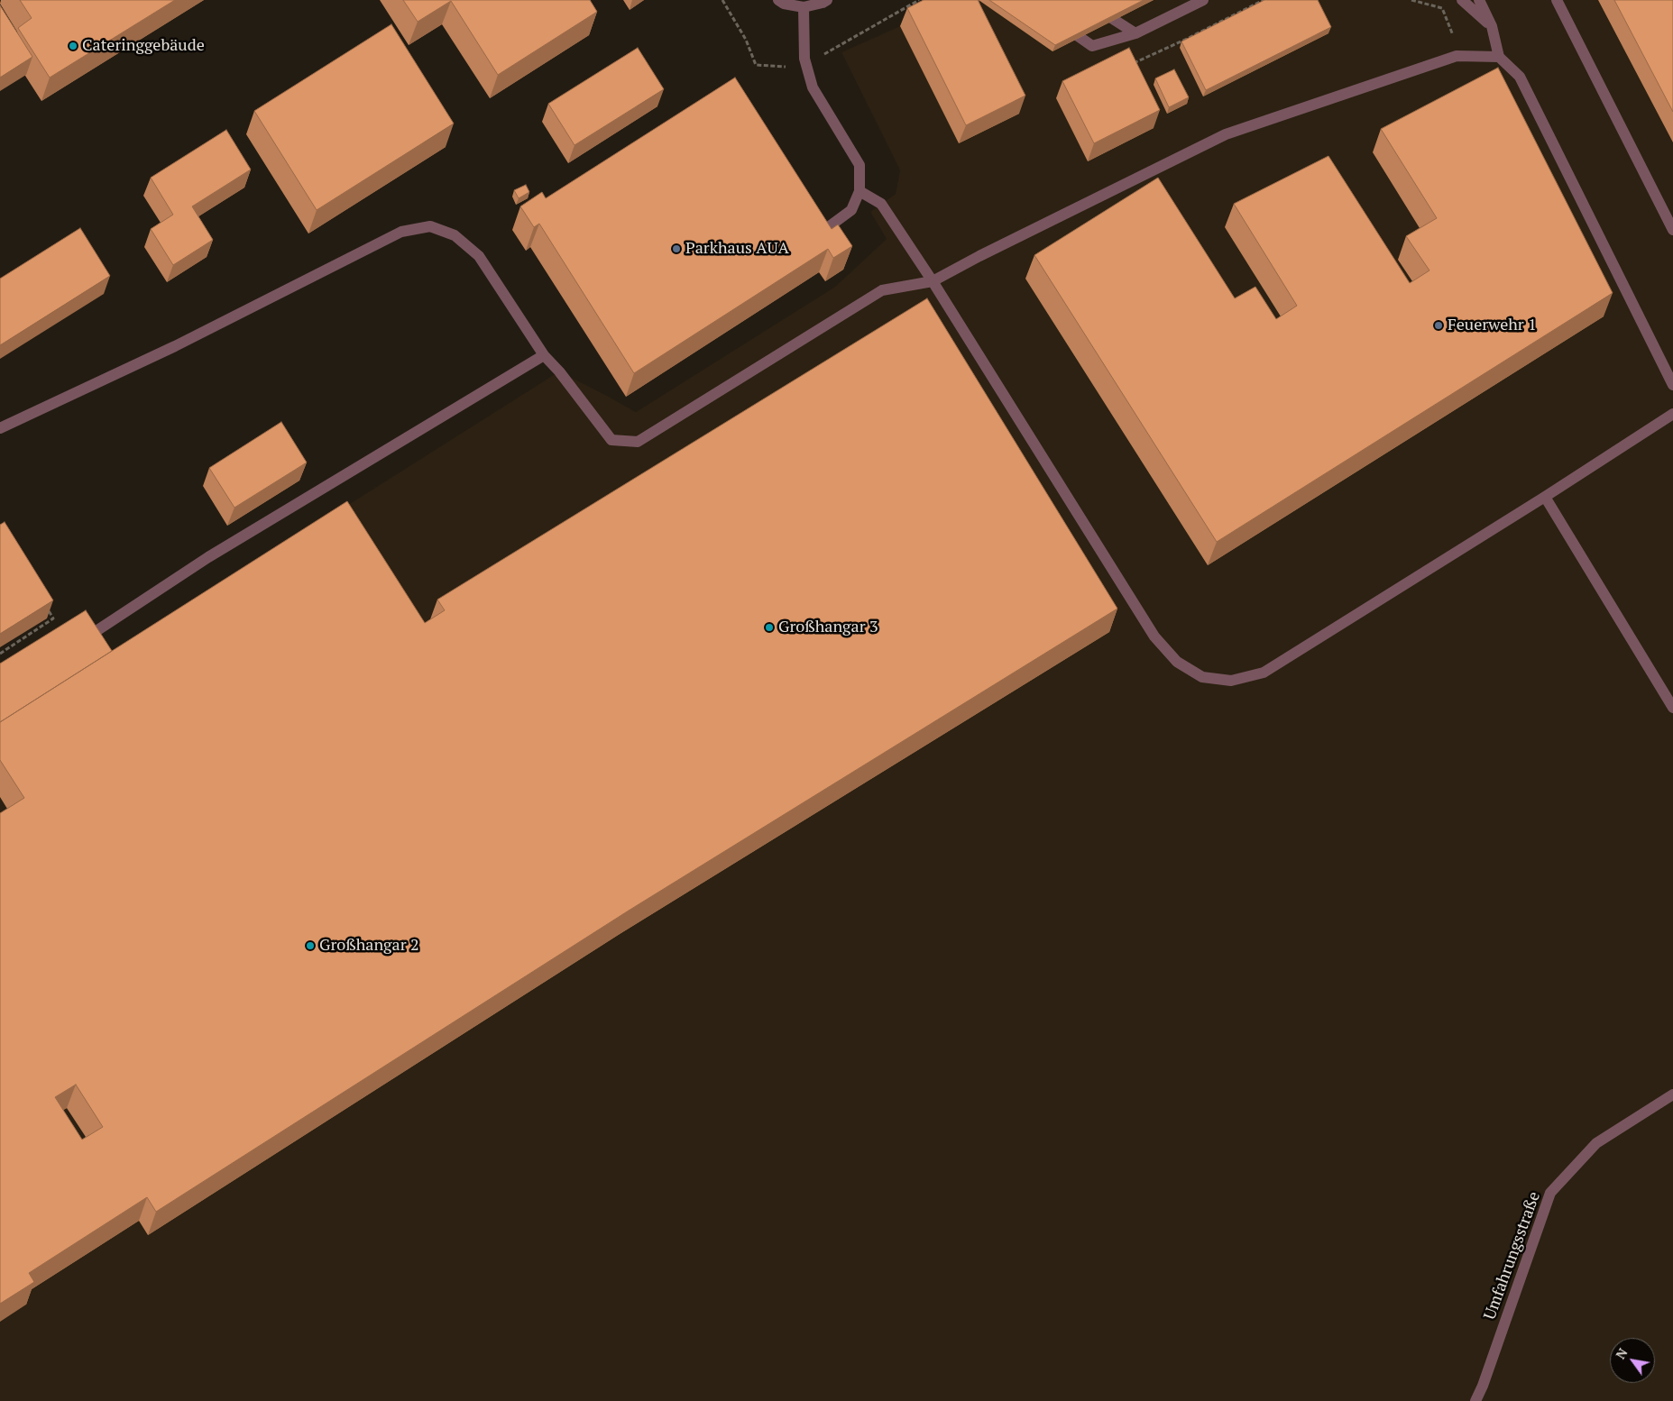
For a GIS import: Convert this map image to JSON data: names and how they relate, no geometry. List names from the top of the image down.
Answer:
{
  "streets": {
    "street": ["Umfahrungsstraße"]
  },
  "places": [
    "Cateringgebäude",
    "Parkhaus AUA",
    "Feuerwehr 1",
    "Großhangar 3",
    "Großhangar 2"
  ],
  "north": "top left"
}
